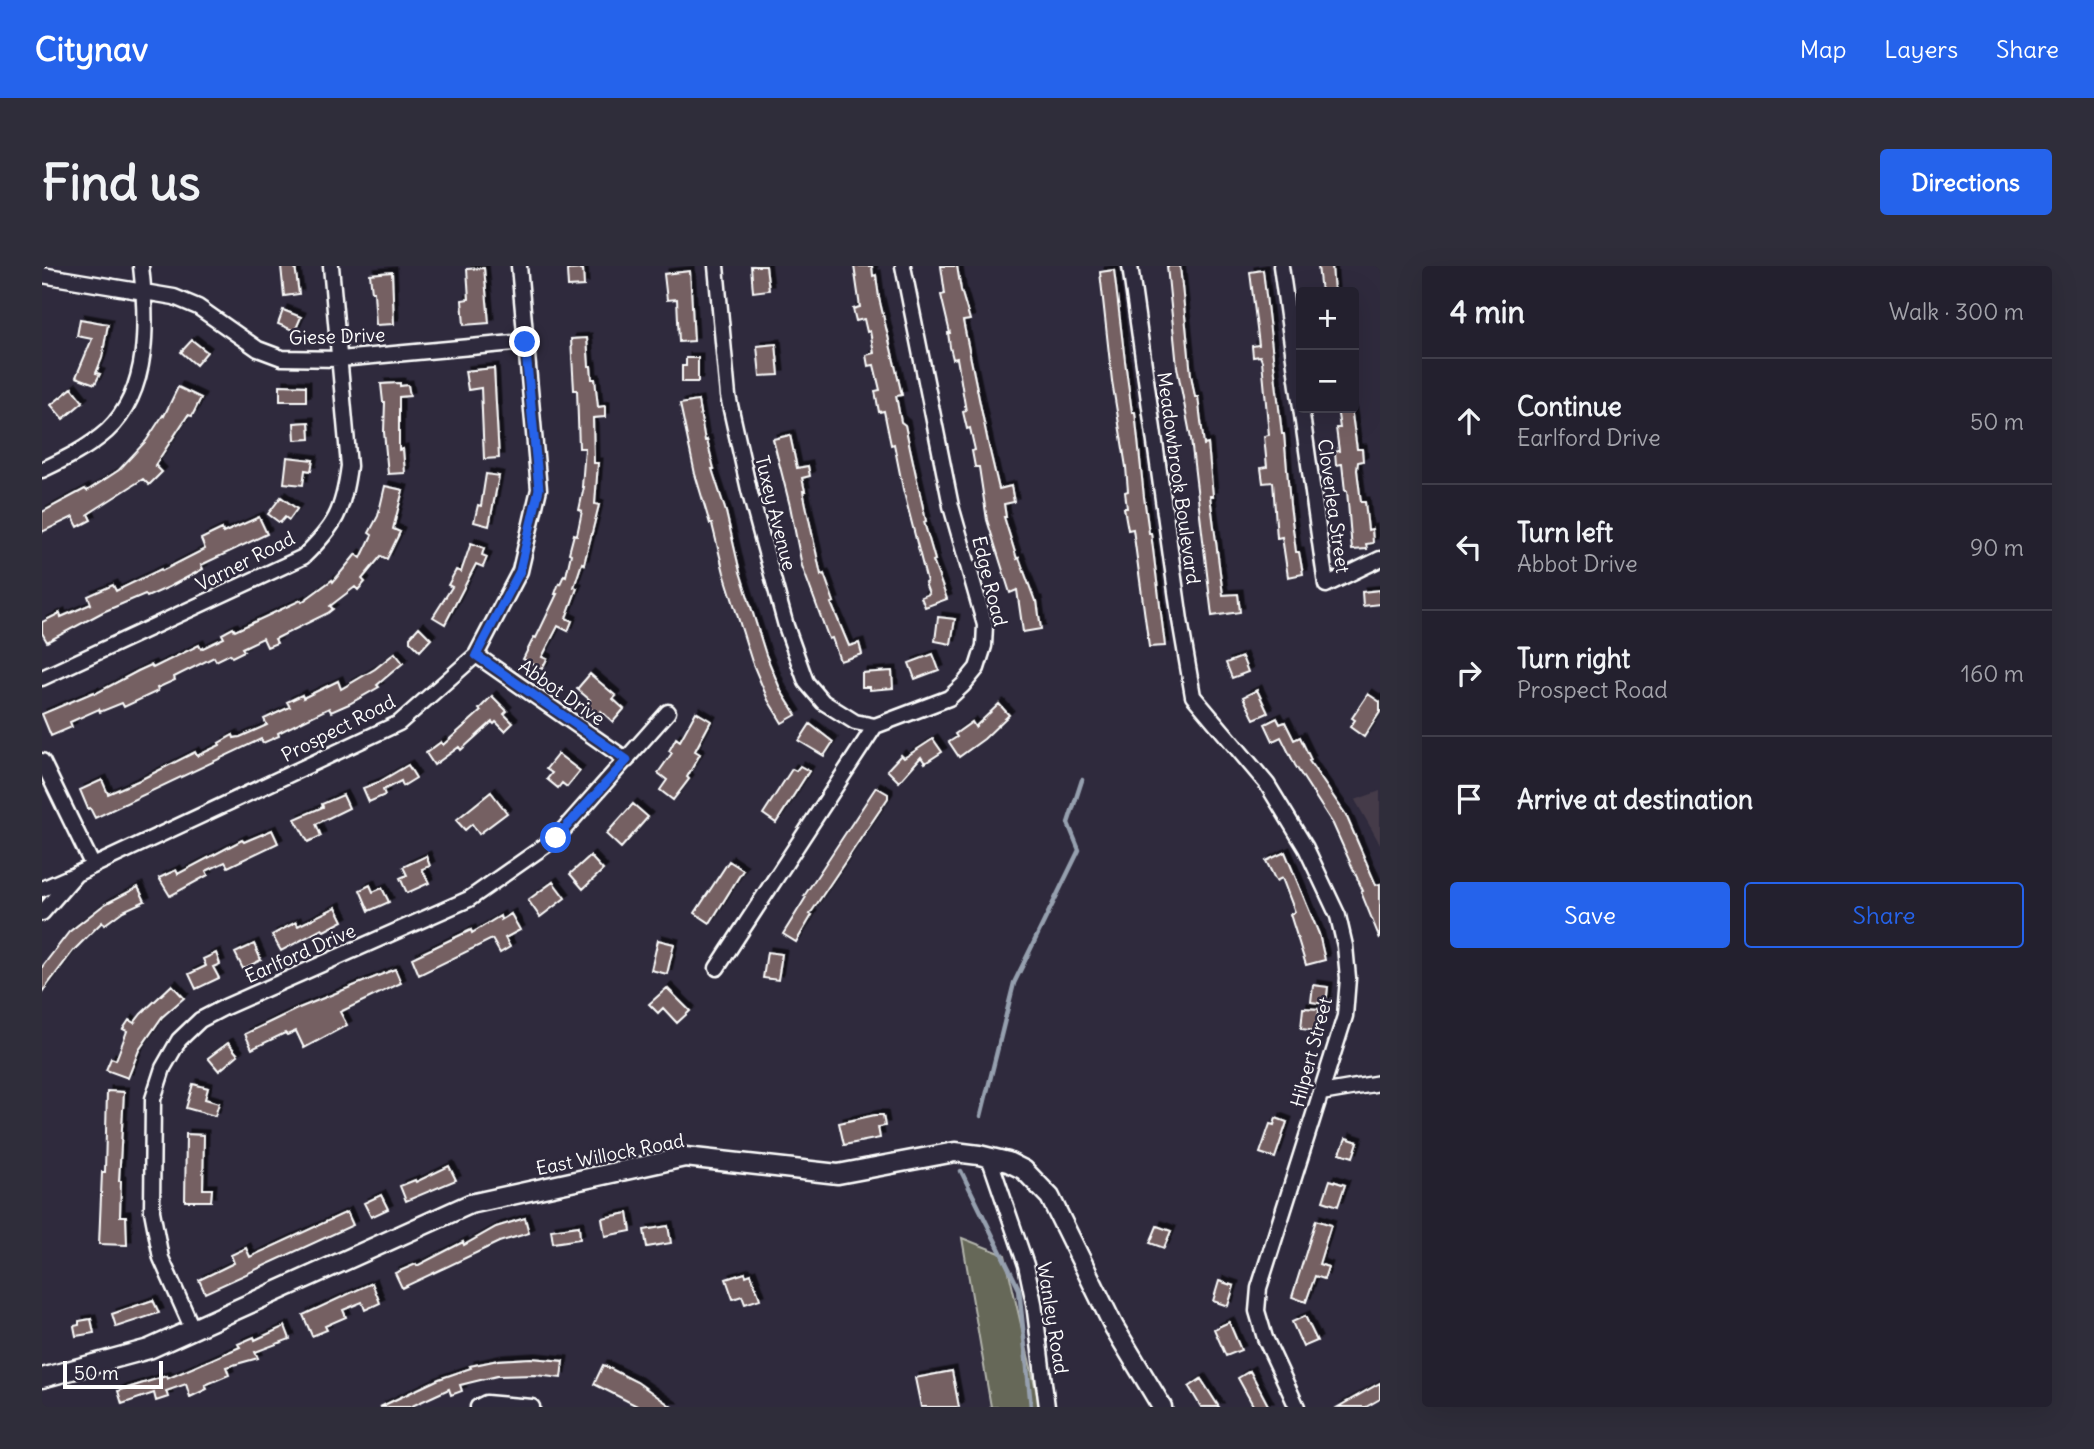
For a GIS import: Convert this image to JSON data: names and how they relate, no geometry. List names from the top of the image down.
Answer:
{
  "streets": {
    "street": [
      "Giese Drive",
      "Meadowbrook Boulevard",
      "Cloverlea Street",
      "Tuxey Avenue",
      "Varner Road",
      "Edge Road",
      "Abbot Drive",
      "Prospect Road",
      "Earlford Drive",
      "Hilpert Street",
      "East Willock Road",
      "Wanley Road"
    ]
  },
  "crossings": [
    ["Giese Drive", "Varner Road"],
    ["Giese Drive", "Prospect Road"],
    ["Meadowbrook Boulevard", "Hilpert Street"],
    ["Tuxey Avenue", "Edge Road"],
    ["Abbot Drive", "Prospect Road"],
    ["Abbot Drive", "Earlford Drive"],
    ["Earlford Drive", "East Willock Road"],
    ["East Willock Road", "Wanley Road"]
  ],
  "scale_bar": "50 m",
  "page": {
    "header": "Citynav",
    "nav": ["Map", "Layers", "Share"],
    "buttons": [
      "Directions",
      ["Save", "Share"]
    ],
    "title": "Find us",
    "heading": ["4 min", "Walk · 300 m"],
    "map_buttons": ["+", "−"],
    "list": [
      ["Continue", "Earlford Drive", "50 m"],
      ["Turn left", "Abbot Drive", "90 m"],
      ["Turn right", "Prospect Road", "160 m"],
      "Arrive at destination"
    ],
    "scale": "50 m"
  }
}
